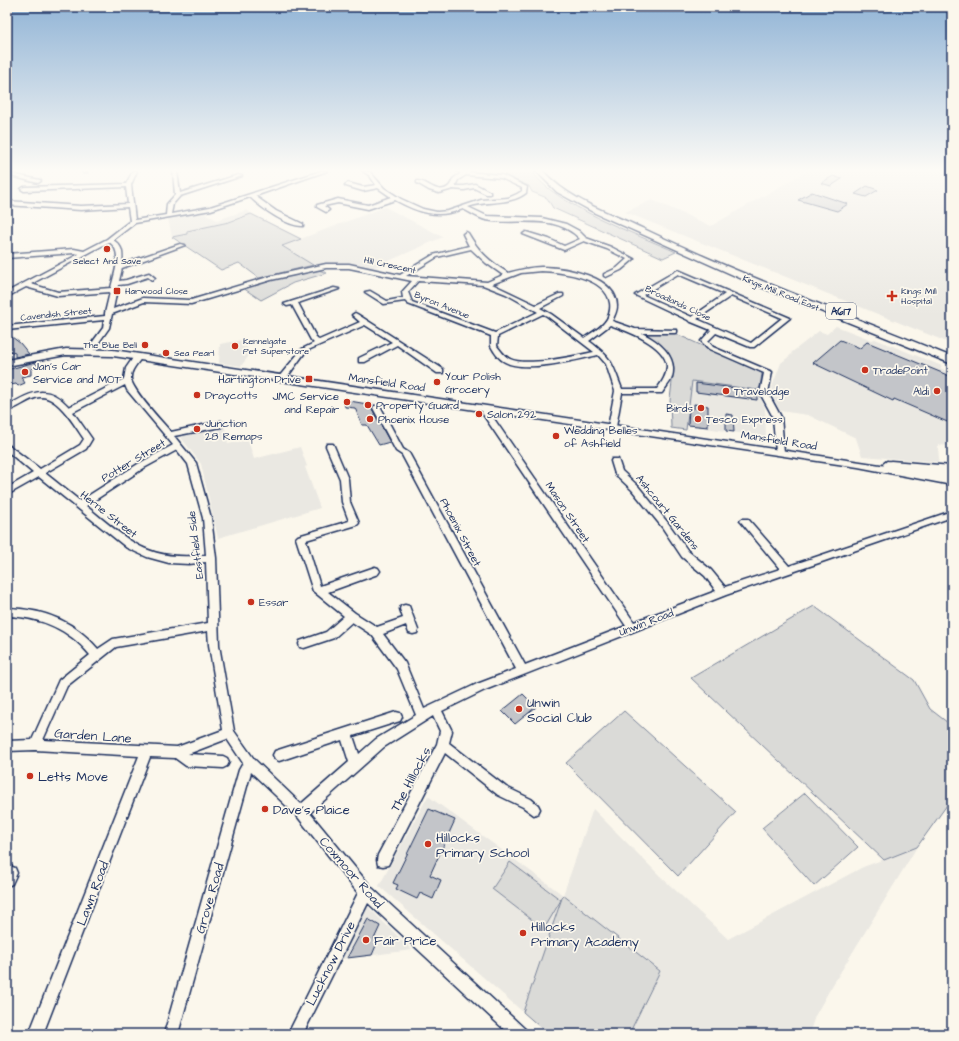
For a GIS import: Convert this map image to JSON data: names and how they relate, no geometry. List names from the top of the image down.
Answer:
{
  "streets": {
    "highway": ["Kings Mill Road East", "A617"],
    "main road": ["Mansfield Road"],
    "street": [
      "Hill Crescent",
      "Broadlands Close",
      "Byron Avenue",
      "Cavendish Street",
      "Potter Street",
      "Mason Street",
      "Ashcourt Gardens",
      "Herne Street",
      "Phoenix Street",
      "Eastfield Side",
      "Unwin Road",
      "Garden Lane",
      "The Hillocks",
      "Coxmoor Road",
      "Lawn Road",
      "Grove Road",
      "Lucknow Drive"
    ]
  },
  "crossings": [
    ["Hill Crescent", "Byron Avenue"],
    ["Hill Crescent", "Cavendish Street"],
    ["Mansfield Road", "Mason Street"],
    ["Potter Street", "Herne Street"],
    ["Potter Street", "Eastfield Side"],
    ["Mason Street", "Unwin Road"],
    ["Ashcourt Gardens", "Unwin Road"],
    ["Herne Street", "Eastfield Side"],
    ["Phoenix Street", "Unwin Road"],
    ["Eastfield Side", "Garden Lane"],
    ["Eastfield Side", "Coxmoor Road"],
    ["Unwin Road", "The Hillocks"],
    ["Unwin Road", "Coxmoor Road"],
    ["Garden Lane", "Coxmoor Road"],
    ["Garden Lane", "Lawn Road"],
    ["Coxmoor Road", "Grove Road"],
    ["Coxmoor Road", "Lucknow Drive"]
  ],
  "places": {
    "other": [
      "Select And Save",
      "The Blue Bell",
      "Kennelgate Pet Superstore",
      "Sea Pearl",
      "TradePoint",
      "Jan's Car Service and MOT",
      "Your Polish Grocery",
      "Travelodge",
      "Aldi",
      "Draycotts",
      "JMC Service and Repair",
      "Property Guard",
      "Birds",
      "Salon 292",
      "Phoenix House",
      "Tesco Express",
      "Junction 28 Remaps",
      "Wedding Belles of Ashfield",
      "Essar",
      "Unwin Social Club",
      "Letts Move",
      "Dave's Plaice",
      "Hillocks Primary School",
      "Hillocks Primary Academy",
      "Fair Price"
    ],
    "transit": ["Harwood Close", "Hartington Drive"],
    "health": ["Kings Mill Hospital"]
  }
}
